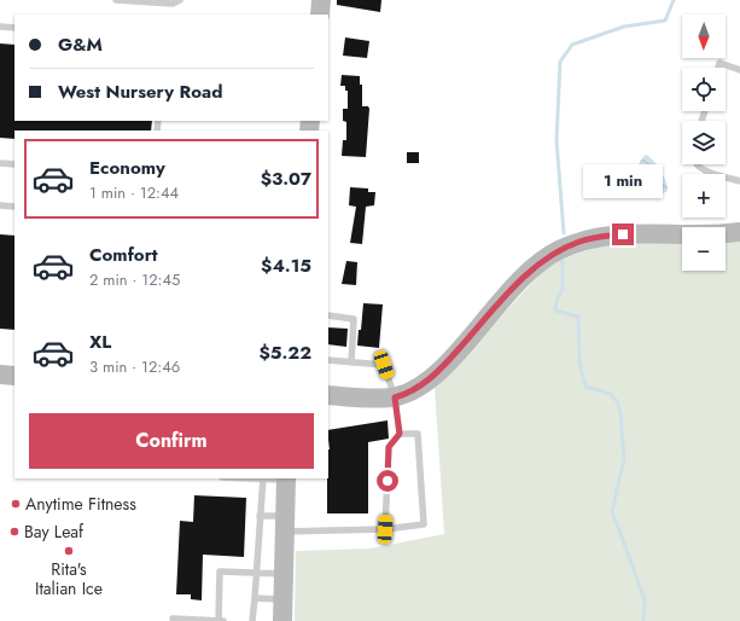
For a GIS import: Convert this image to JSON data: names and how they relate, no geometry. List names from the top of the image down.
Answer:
{
  "places": ["Anytime Fitness", "Bay Leaf", "Rita's Italian Ice"],
  "north": "bottom",
  "page": {
    "map_buttons": ["+", "−"],
    "banner": ["G&M", "West Nursery Road"],
    "list": [
      {
        "name": "Economy",
        "note": "1 min · 12:44",
        "value": "$3.07"
      },
      {
        "name": "Comfort",
        "note": "2 min · 12:45",
        "value": "$4.15"
      },
      {
        "name": "XL",
        "note": "3 min · 12:46",
        "value": "$5.22"
      }
    ],
    "bubble": "1 min",
    "buttons": "Confirm"
  }
}
